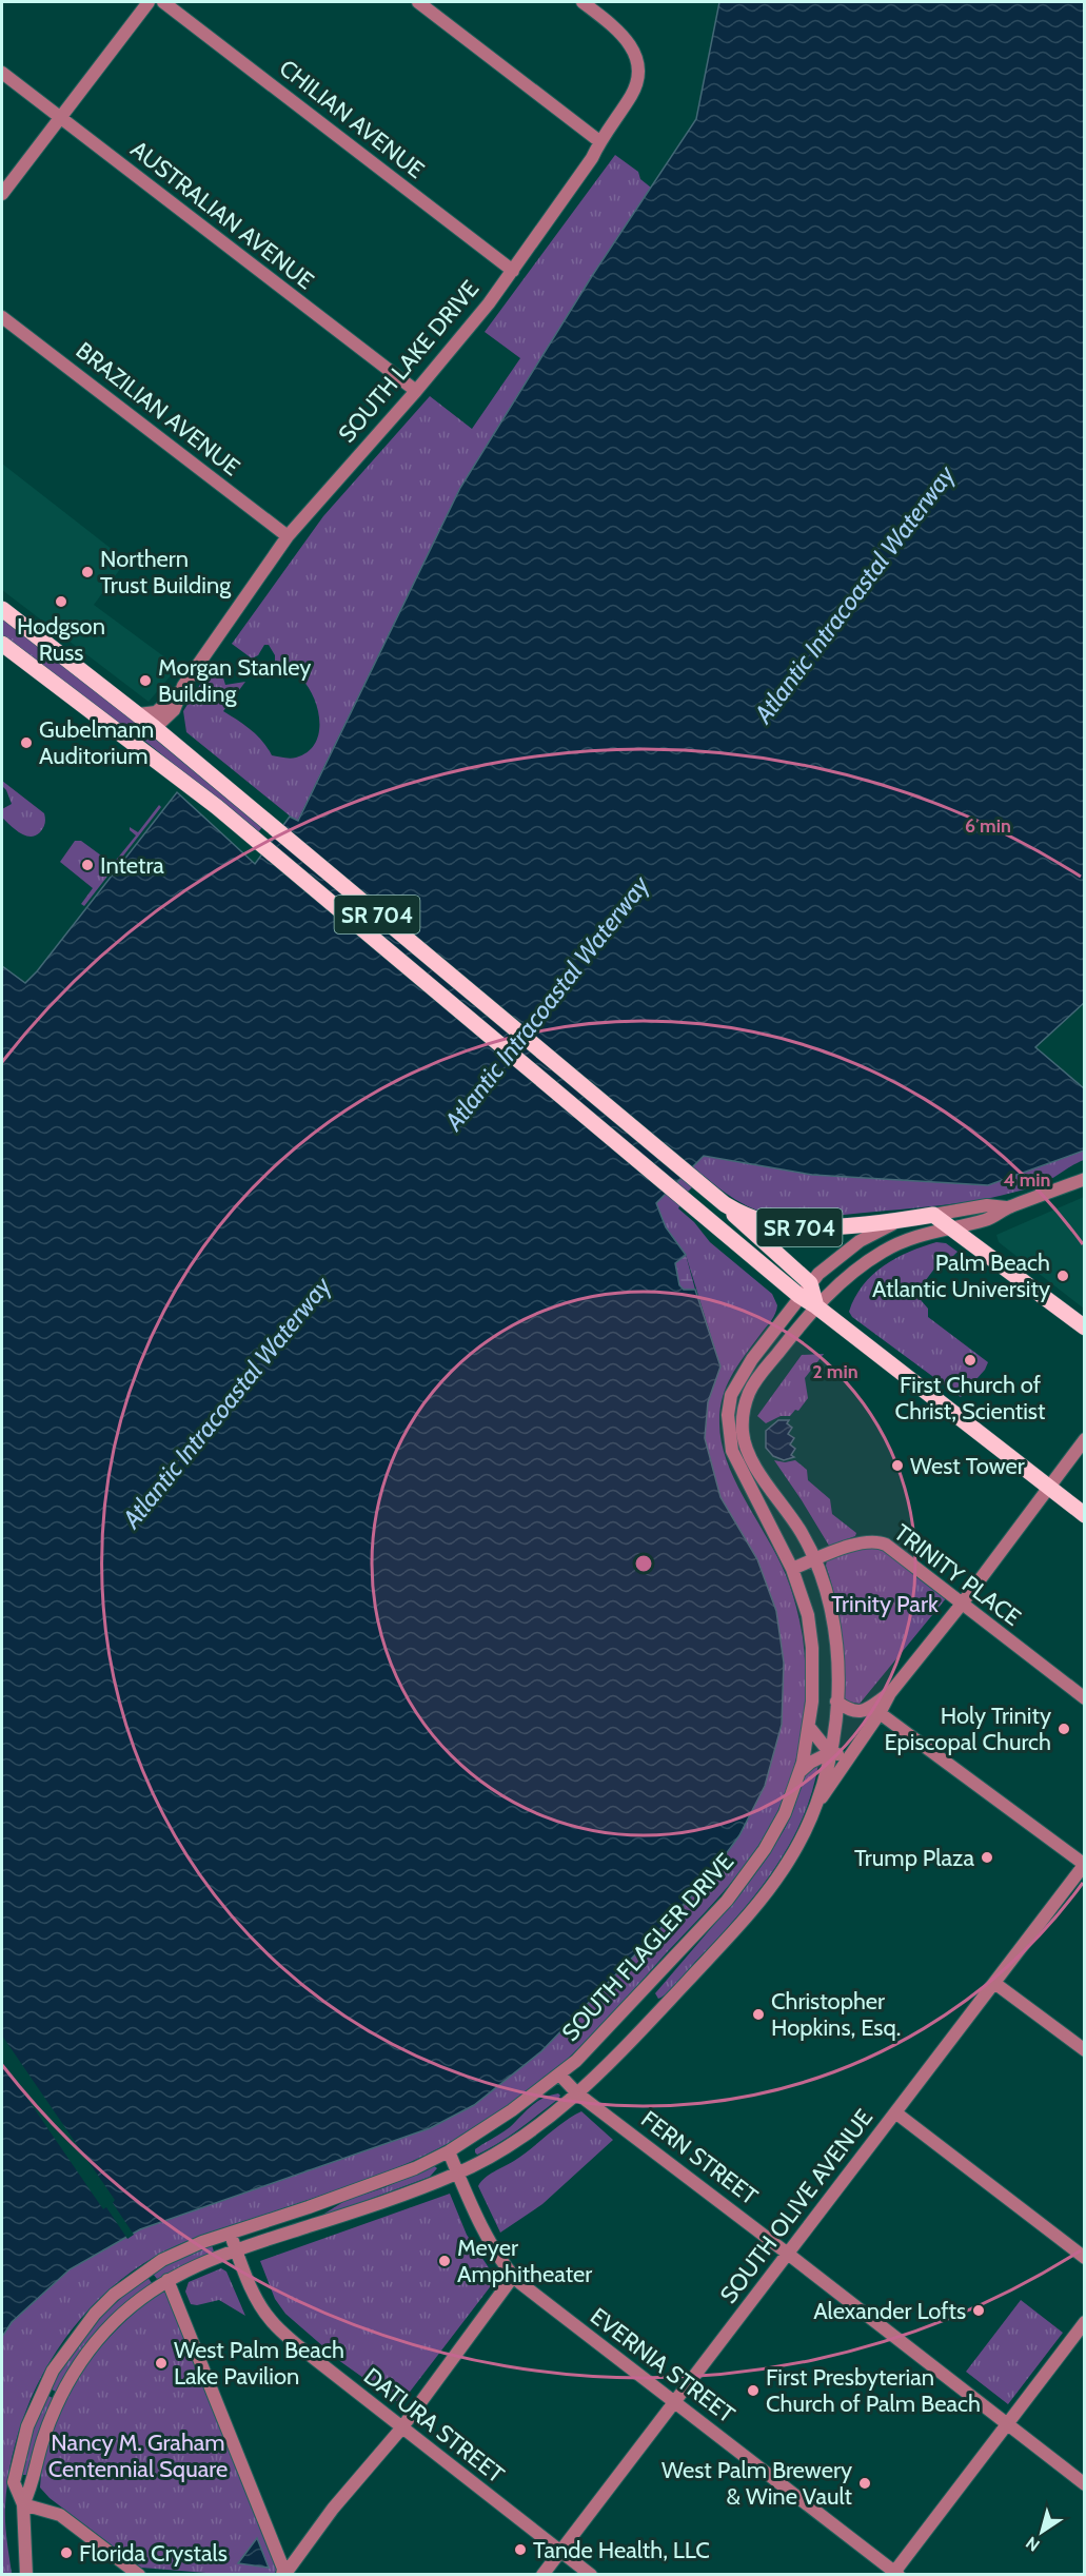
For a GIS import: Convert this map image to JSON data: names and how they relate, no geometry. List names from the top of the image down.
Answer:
{
  "streets": {
    "main road": ["SR 704", "SOUTH FLAGLER DRIVE"],
    "street": [
      "CHILIAN AVENUE",
      "AUSTRALIAN AVENUE",
      "SOUTH LAKE DRIVE",
      "BRAZILIAN AVENUE",
      "TRINITY PLACE",
      "FERN STREET",
      "SOUTH OLIVE AVENUE",
      "EVERNIA STREET",
      "DATURA STREET"
    ]
  },
  "crossings": [
    ["CHILIAN AVENUE", "SOUTH LAKE DRIVE"],
    ["AUSTRALIAN AVENUE", "SOUTH LAKE DRIVE"],
    ["SOUTH LAKE DRIVE", "BRAZILIAN AVENUE"],
    ["SOUTH LAKE DRIVE", "SR 704"],
    ["SR 704", "SOUTH FLAGLER DRIVE"],
    ["TRINITY PLACE", "SOUTH FLAGLER DRIVE"],
    ["SOUTH FLAGLER DRIVE", "FERN STREET"],
    ["SOUTH FLAGLER DRIVE", "EVERNIA STREET"],
    ["SOUTH FLAGLER DRIVE", "DATURA STREET"],
    ["FERN STREET", "SOUTH OLIVE AVENUE"],
    ["SOUTH OLIVE AVENUE", "EVERNIA STREET"],
    ["SOUTH OLIVE AVENUE", "DATURA STREET"]
  ],
  "water": ["Atlantic Intracoastal Waterway"],
  "parks": ["Trinity Park", "Nancy M. Graham Centennial Square"],
  "places": [
    "Northern Trust Building",
    "Hodgson Russ",
    "Morgan Stanley Building",
    "Gubelmann Auditorium",
    "Intetra",
    "Palm Beach Atlantic University",
    "First Church of Christ, Scientist",
    "West Tower",
    "Holy Trinity Episcopal Church",
    "Trump Plaza",
    "Christopher Hopkins, Esq.",
    "Meyer Amphitheater",
    "Alexander Lofts",
    "West Palm Beach Lake Pavilion",
    "First Presbyterian Church of Palm Beach",
    "West Palm Brewery & Wine Vault",
    "Tande Health, LLC",
    "Florida Crystals"
  ],
  "north": "bottom left",
  "rings": ["6 min", "4 min", "2 min"]
}
